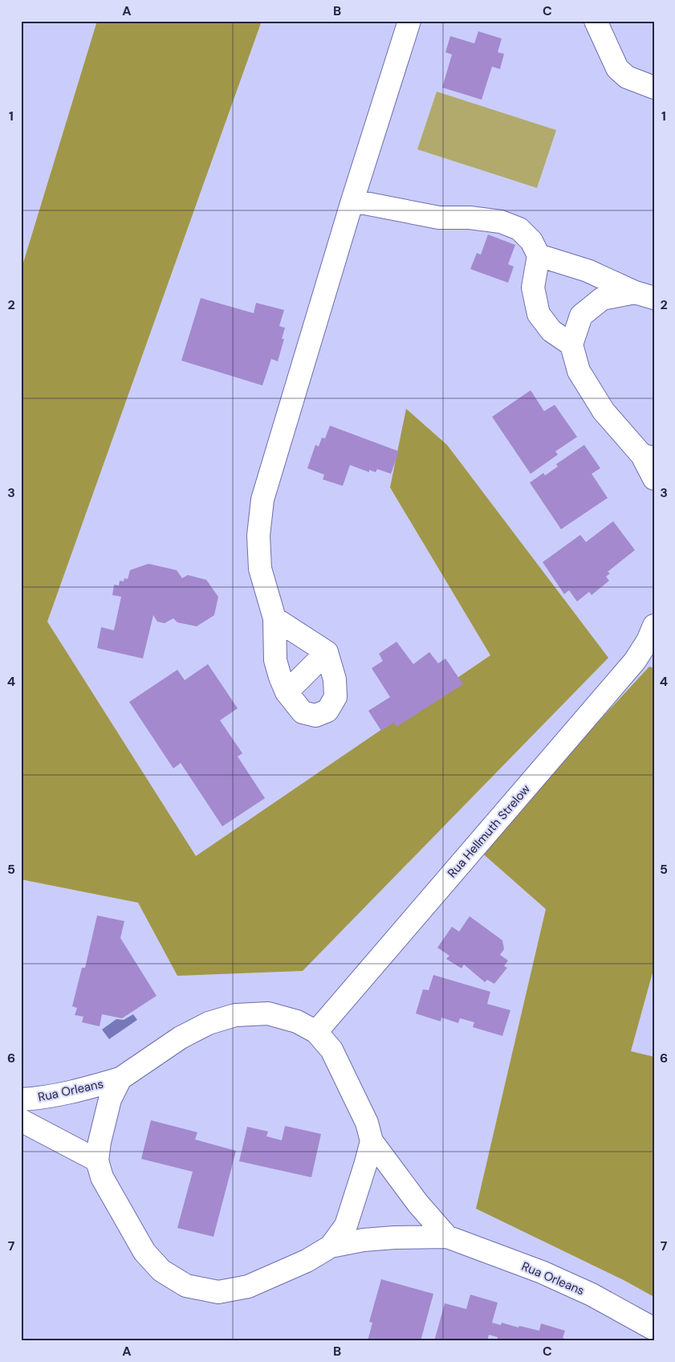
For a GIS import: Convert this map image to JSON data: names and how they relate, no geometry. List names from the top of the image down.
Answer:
{
  "streets": {
    "street": ["Rua Hellmuth Strelow", "Rua Orleans"]
  },
  "grid": {
    "columns": ["A", "B", "C"],
    "rows": [
      "1",
      "2",
      "3",
      "4",
      "5",
      "6",
      "7"
    ]
  }
}
